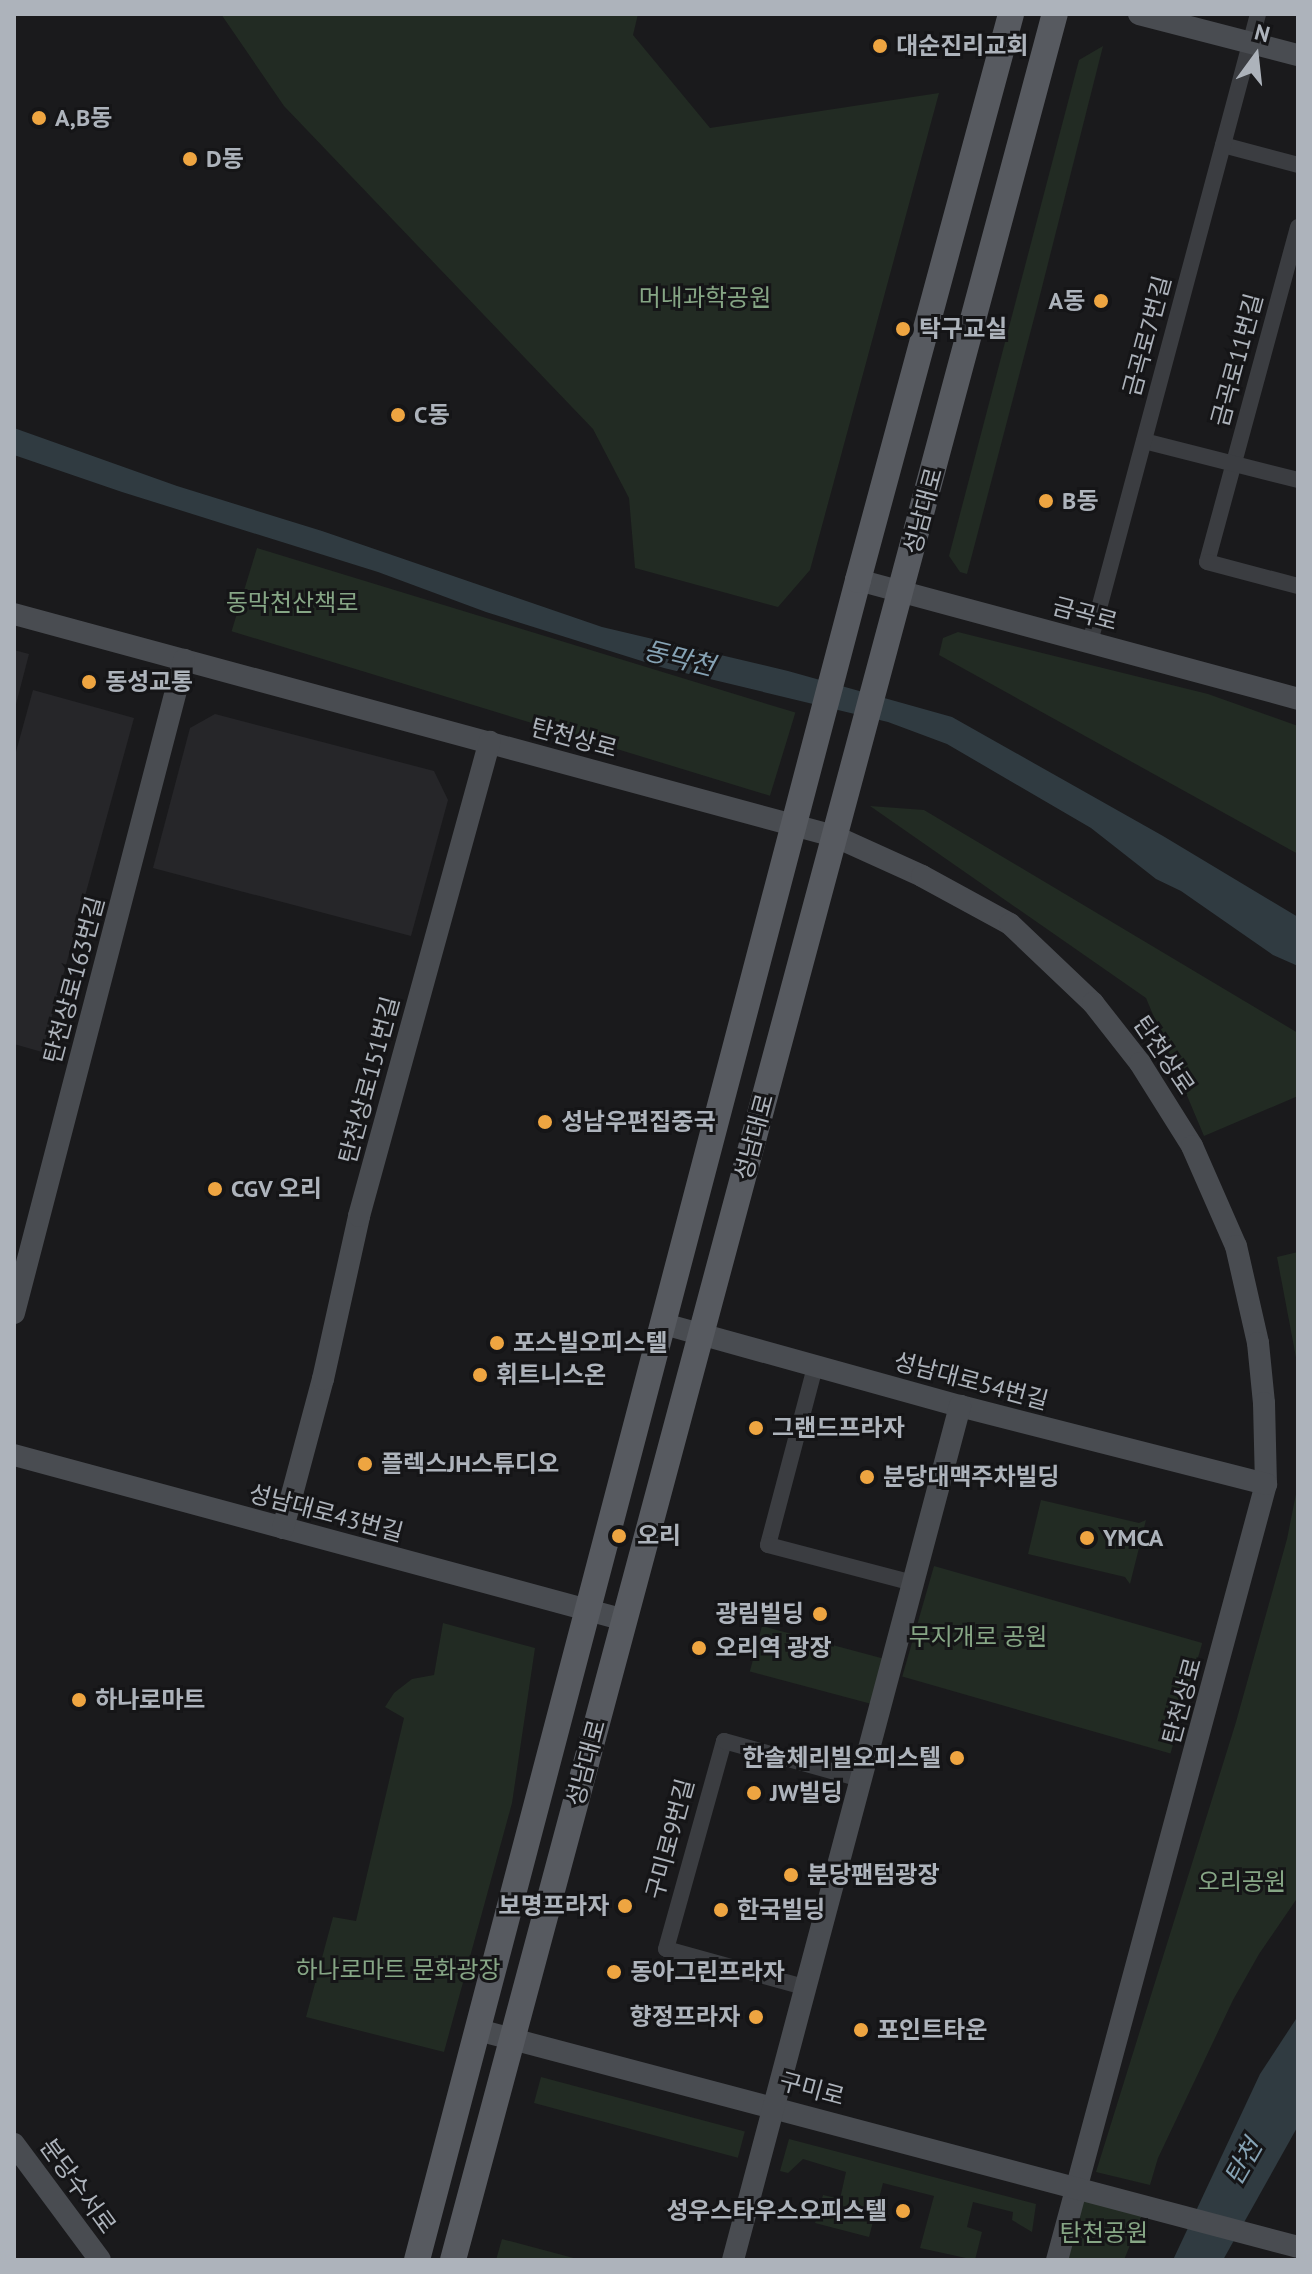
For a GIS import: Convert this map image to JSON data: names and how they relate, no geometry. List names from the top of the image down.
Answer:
{
  "streets": {
    "main road": ["성남대로"],
    "street": [
      "금곡로7번길",
      "금곡로11번길",
      "금곡로",
      "탄천상로",
      "탄천상로163번길",
      "탄천상로151번길",
      "성남대로54번길",
      "성남대로43번길",
      "구미로9번길",
      "구미로",
      "분당수서로"
    ]
  },
  "crossings": [
    ["금곡로7번길", "금곡로11번길"],
    ["금곡로7번길", "금곡로"],
    ["성남대로", "금곡로"],
    ["성남대로", "탄천상로"],
    ["성남대로", "성남대로54번길"],
    ["성남대로", "성남대로43번길"],
    ["성남대로", "구미로"],
    ["탄천상로", "탄천상로163번길"],
    ["탄천상로", "탄천상로151번길"],
    ["탄천상로", "성남대로54번길"],
    ["탄천상로", "구미로"],
    ["탄천상로151번길", "성남대로43번길"]
  ],
  "water": ["동막천", "탄천"],
  "parks": [
    "머내과학공원",
    "동막천산책로",
    "무지개로 공원",
    "오리공원",
    "하나로마트 문화광장",
    "탄천공원"
  ],
  "places": [
    "대순진리교회",
    "A,B동",
    "D동",
    "A동",
    "탁구교실",
    "C동",
    "B동",
    "동성교통",
    "성남우편집중국",
    "CGV 오리",
    "포스빌오피스텔",
    "휘트니스온",
    "그랜드프라자",
    "플렉스JH스튜디오",
    "분당대맥주차빌딩",
    "오리",
    "YMCA",
    "광림빌딩",
    "오리역 광장",
    "하나로마트",
    "한솔체리빌오피스텔",
    "JW빌딩",
    "분당팬텀광장",
    "보명프라자",
    "한국빌딩",
    "동아그린프라자",
    "향정프라자",
    "포인트타운",
    "성우스타우스오피스텔"
  ],
  "north": "top"
}
